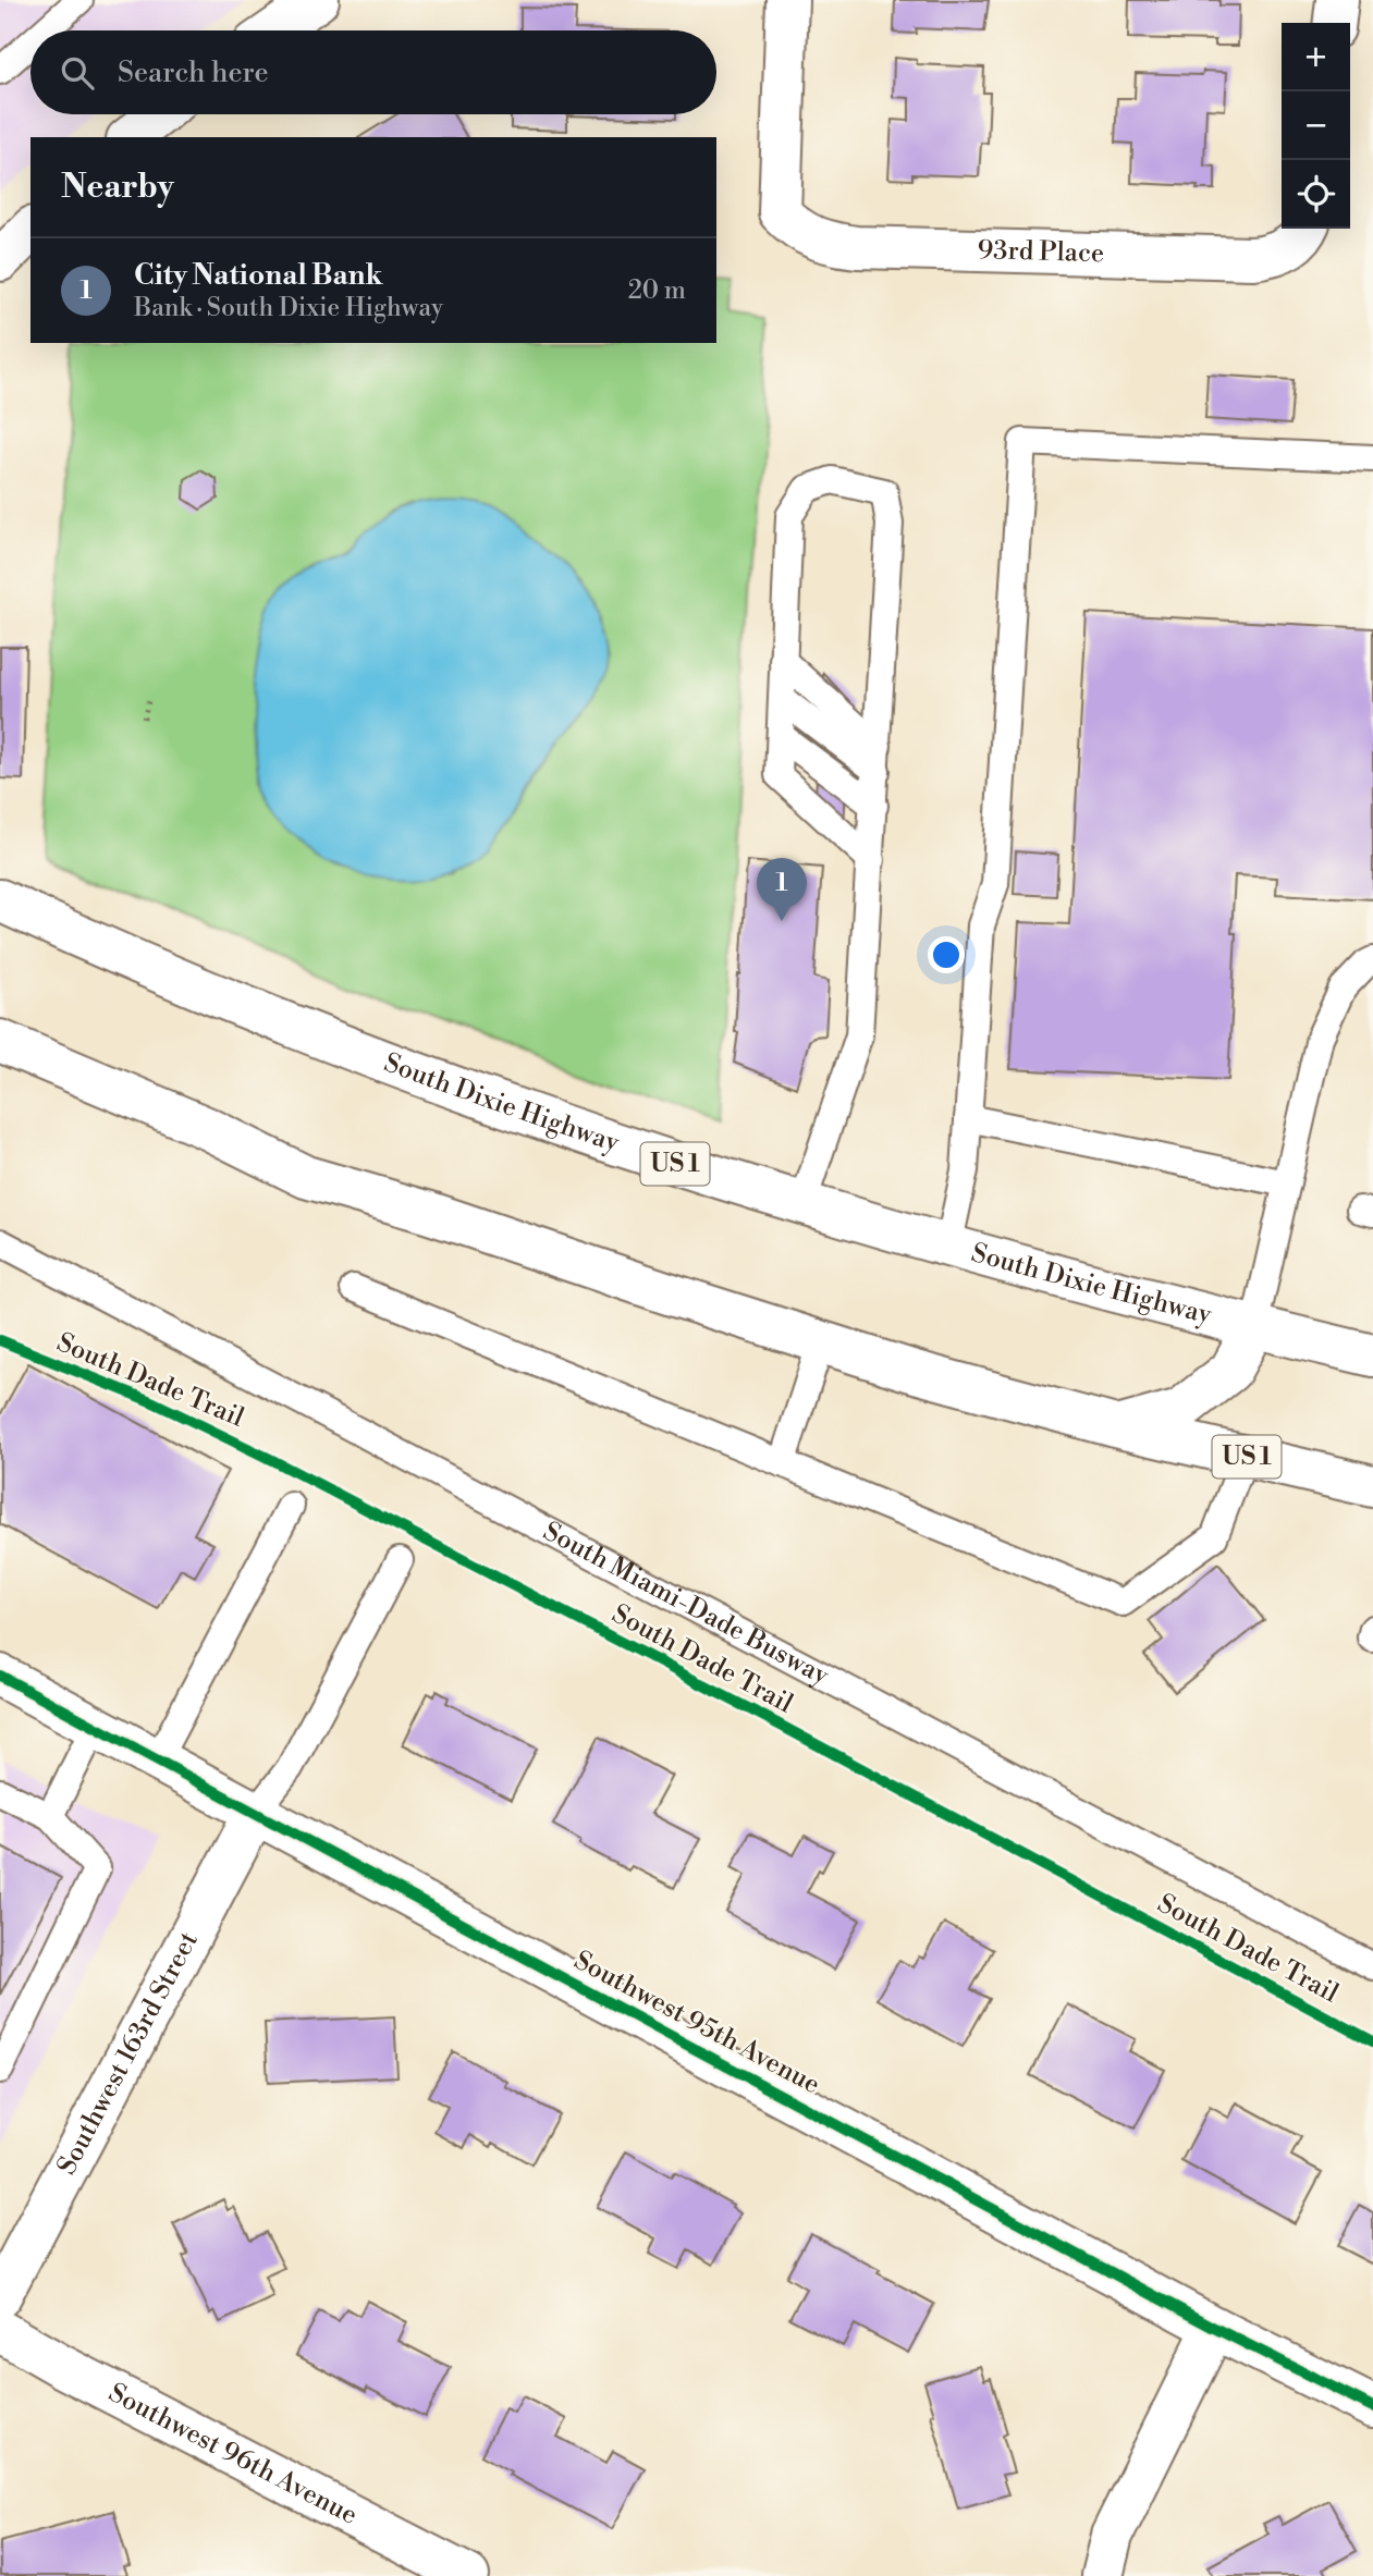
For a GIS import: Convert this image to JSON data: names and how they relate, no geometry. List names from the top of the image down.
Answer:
{
  "streets": {
    "main road": [
      "93rd Place",
      "South Dixie Highway",
      "US 1",
      "Southwest 95th Avenue",
      "Southwest 163rd Street",
      "Southwest 96th Avenue"
    ],
    "lane": ["South Miami-Dade Busway"],
    "cycle path": ["South Dade Trail"]
  },
  "crossings": [
    ["Southwest 95th Avenue", "Southwest 163rd Street"]
  ],
  "page": {
    "map_buttons": ["+", "−"],
    "search": "Search here",
    "heading": "Nearby",
    "list": [
      {
        "mark": "1",
        "name": "City National Bank",
        "note": "Bank · South Dixie Highway",
        "value": "20 m"
      }
    ],
    "pins": "1"
  }
}
